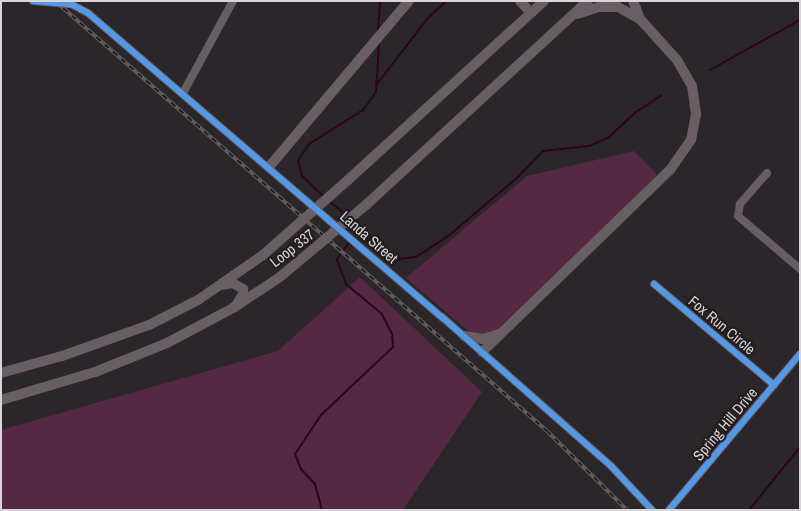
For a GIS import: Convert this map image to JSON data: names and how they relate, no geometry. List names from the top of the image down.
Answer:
{
  "streets": {
    "main road": ["Loop 337"],
    "street": ["Landa Street", "Fox Run Circle", "Spring Hill Drive"]
  },
  "crossings": [
    ["Fox Run Circle", "Spring Hill Drive"]
  ]
}
